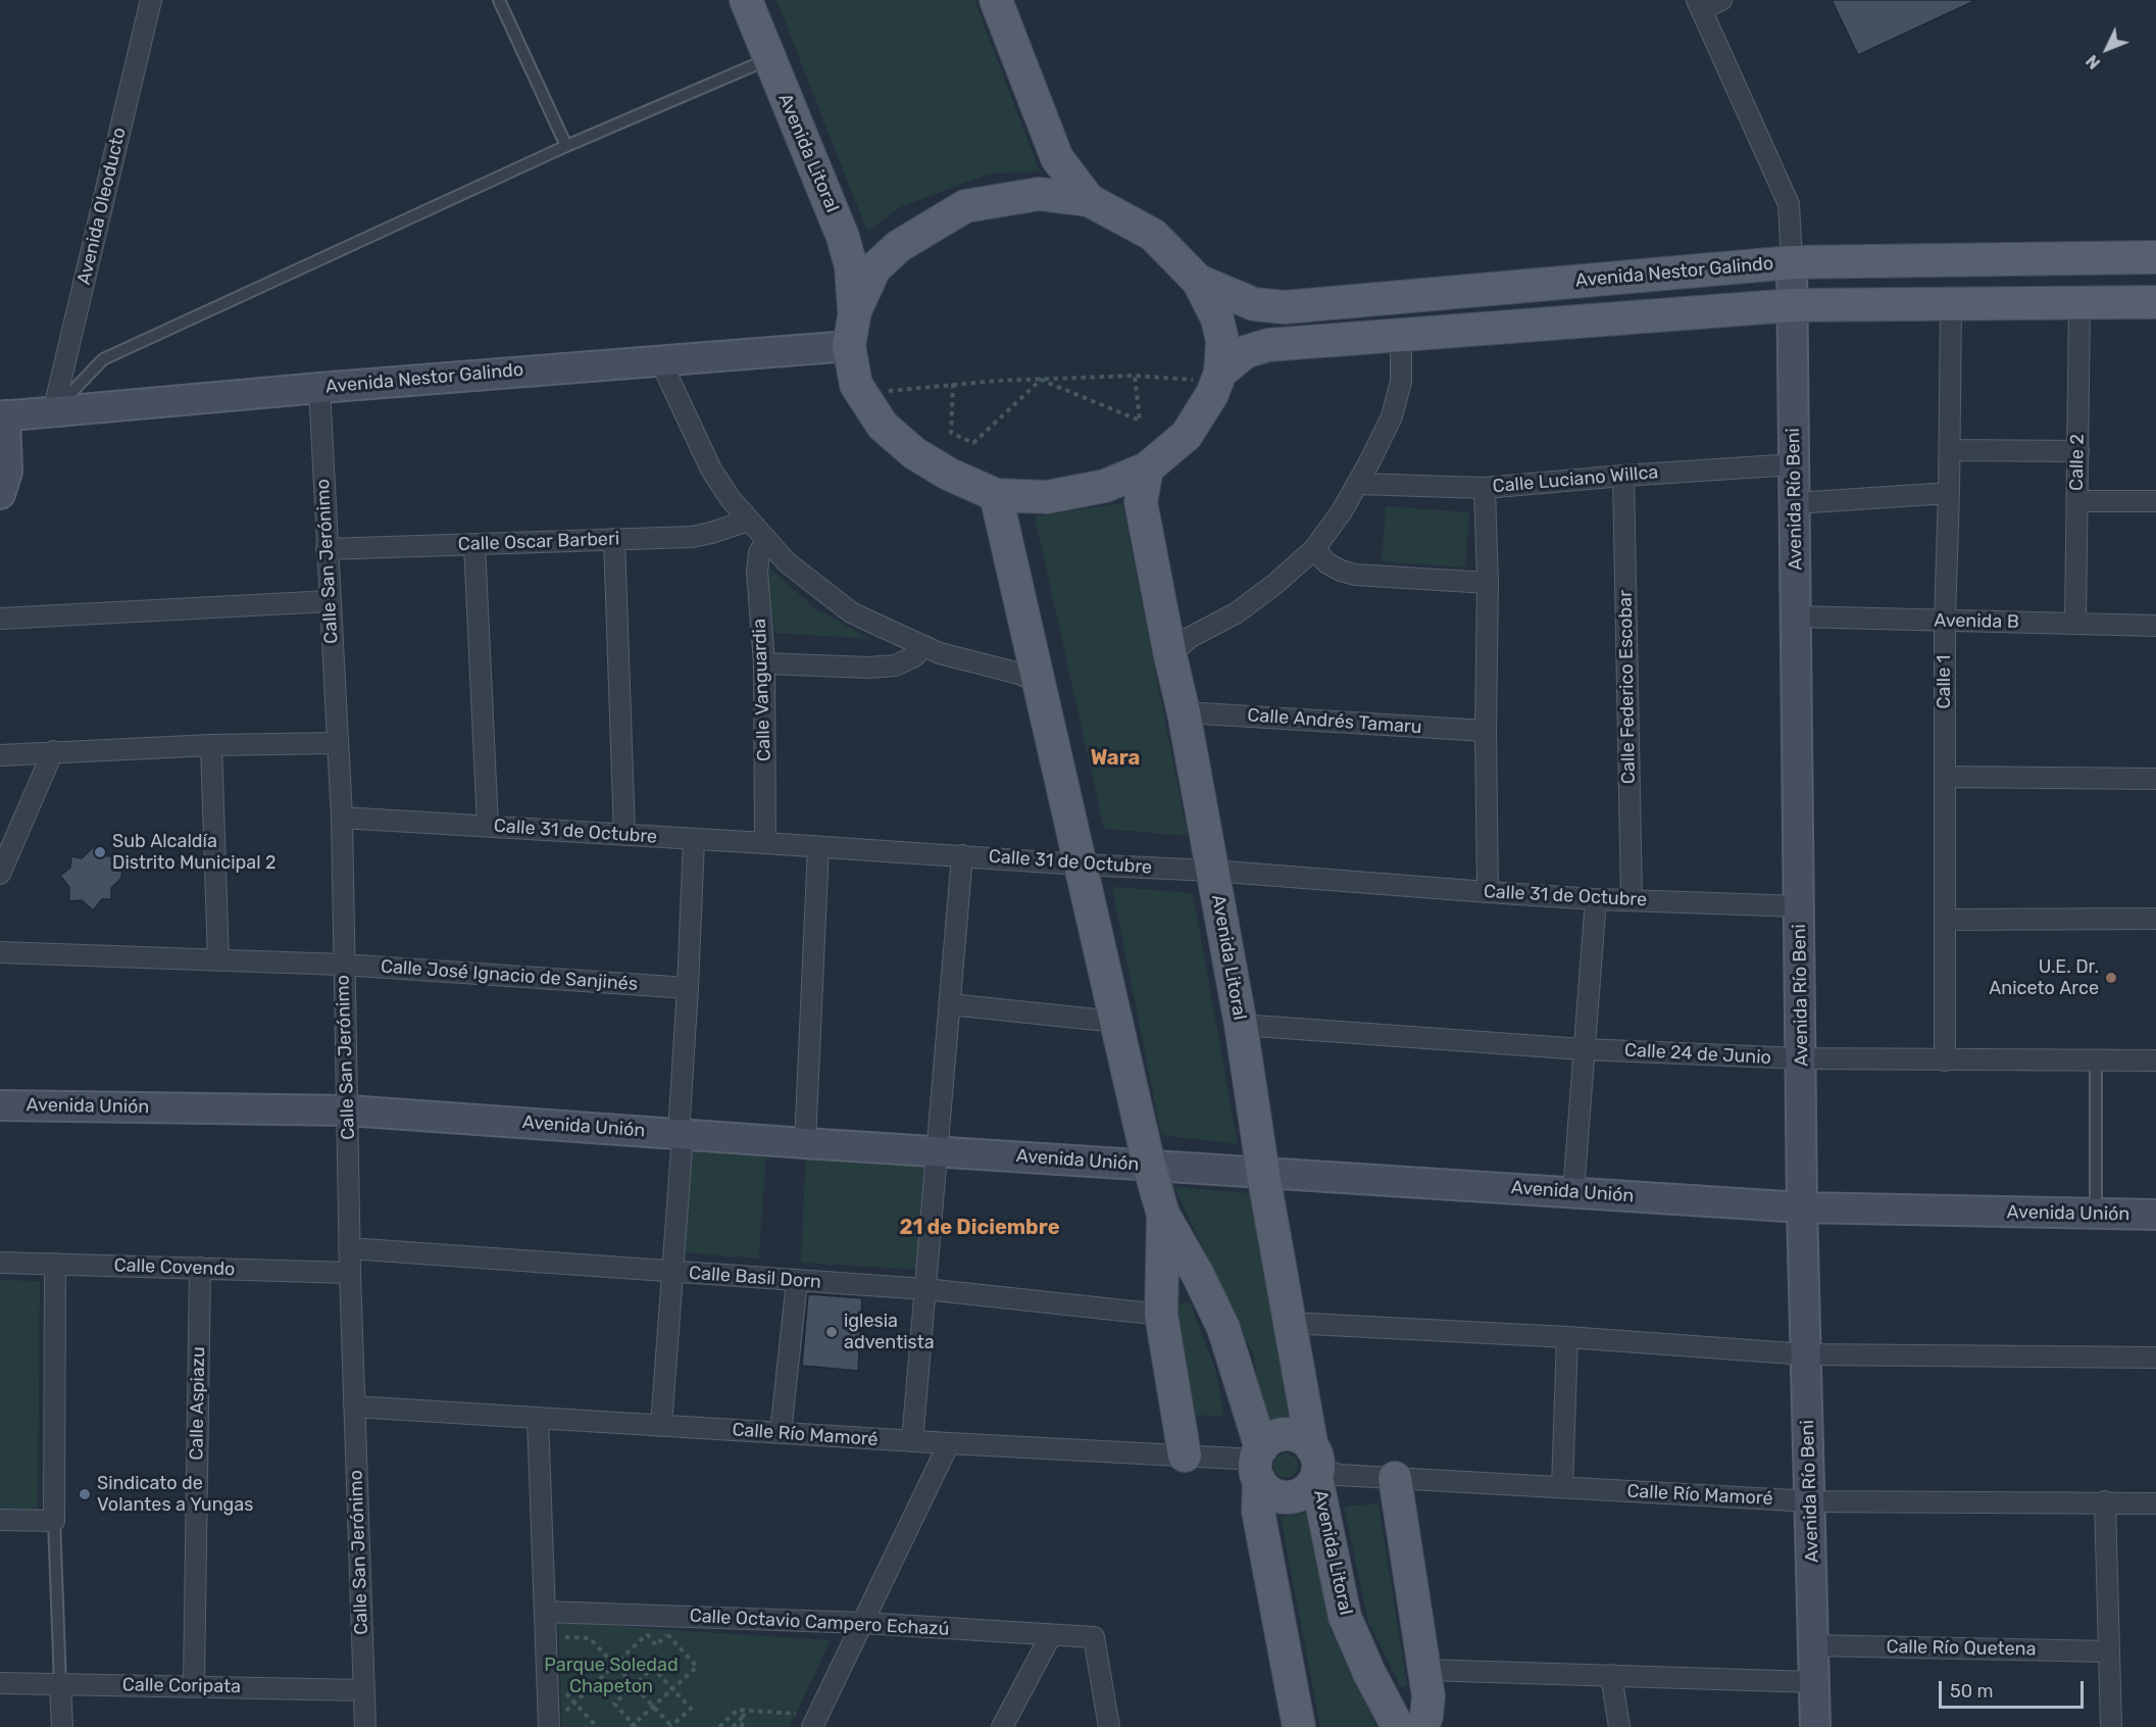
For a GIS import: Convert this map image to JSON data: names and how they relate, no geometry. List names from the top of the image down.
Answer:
{
  "streets": {
    "main road": ["Avenida Litoral", "Avenida Nestor Galindo"],
    "street": [
      "Avenida Oleoducto",
      "Calle 2",
      "Calle Luciano Willca",
      "Avenida Río Beni",
      "Calle Oscar Barberi",
      "Calle San Jerónimo",
      "Avenida B",
      "Calle 1",
      "Calle Federico Escobar",
      "Calle Vanguardia",
      "Calle Andrés Tamaru",
      "Calle 31 de Octubre",
      "Calle José Ignacio de Sanjinés",
      "Calle 24 de Junio",
      "Avenida Unión",
      "Calle Covendo",
      "Calle Basil Dorn",
      "Calle Aspiazu",
      "Calle Río Mamoré",
      "Calle Octavio Campero Echazú",
      "Calle Río Quetena",
      "Calle Coripata"
    ]
  },
  "crossings": [
    ["Avenida Litoral", "Calle Andrés Tamaru"],
    ["Avenida Litoral", "Calle 31 de Octubre"],
    ["Avenida Litoral", "Calle 24 de Junio"],
    ["Avenida Litoral", "Avenida Unión"],
    ["Avenida Litoral", "Calle Río Mamoré"],
    ["Avenida Oleoducto", "Avenida Nestor Galindo"],
    ["Avenida Nestor Galindo", "Avenida Río Beni"],
    ["Avenida Nestor Galindo", "Calle San Jerónimo"],
    ["Calle 2", "Avenida B"],
    ["Calle Luciano Willca", "Avenida Río Beni"],
    ["Calle Luciano Willca", "Calle Federico Escobar"],
    ["Avenida Río Beni", "Avenida B"],
    ["Avenida Río Beni", "Calle 31 de Octubre"],
    ["Avenida Río Beni", "Calle 24 de Junio"],
    ["Avenida Río Beni", "Avenida Unión"],
    ["Avenida Río Beni", "Calle Río Mamoré"],
    ["Avenida Río Beni", "Calle Río Quetena"],
    ["Calle Oscar Barberi", "Calle San Jerónimo"],
    ["Calle San Jerónimo", "Calle 31 de Octubre"],
    ["Calle San Jerónimo", "Calle José Ignacio de Sanjinés"],
    ["Calle San Jerónimo", "Avenida Unión"],
    ["Calle San Jerónimo", "Calle Covendo"],
    ["Calle San Jerónimo", "Calle Basil Dorn"],
    ["Calle San Jerónimo", "Calle Río Mamoré"],
    ["Calle San Jerónimo", "Calle Coripata"],
    ["Avenida B", "Calle 1"],
    ["Calle 1", "Calle 24 de Junio"],
    ["Calle Federico Escobar", "Calle 31 de Octubre"],
    ["Calle Vanguardia", "Calle 31 de Octubre"],
    ["Calle Covendo", "Calle Aspiazu"],
    ["Calle Aspiazu", "Calle Coripata"]
  ],
  "districts": ["Wara", "21 de Diciembre"],
  "parks": ["Parque Soledad Chapeton"],
  "places": [
    "Sub Alcaldía Distrito Municipal 2",
    "U.E. Dr. Aniceto Arce",
    "iglesia adventista",
    "Sindicato de Volantes a Yungas"
  ],
  "scale_bar": "50 m",
  "north": "bottom left"
}
